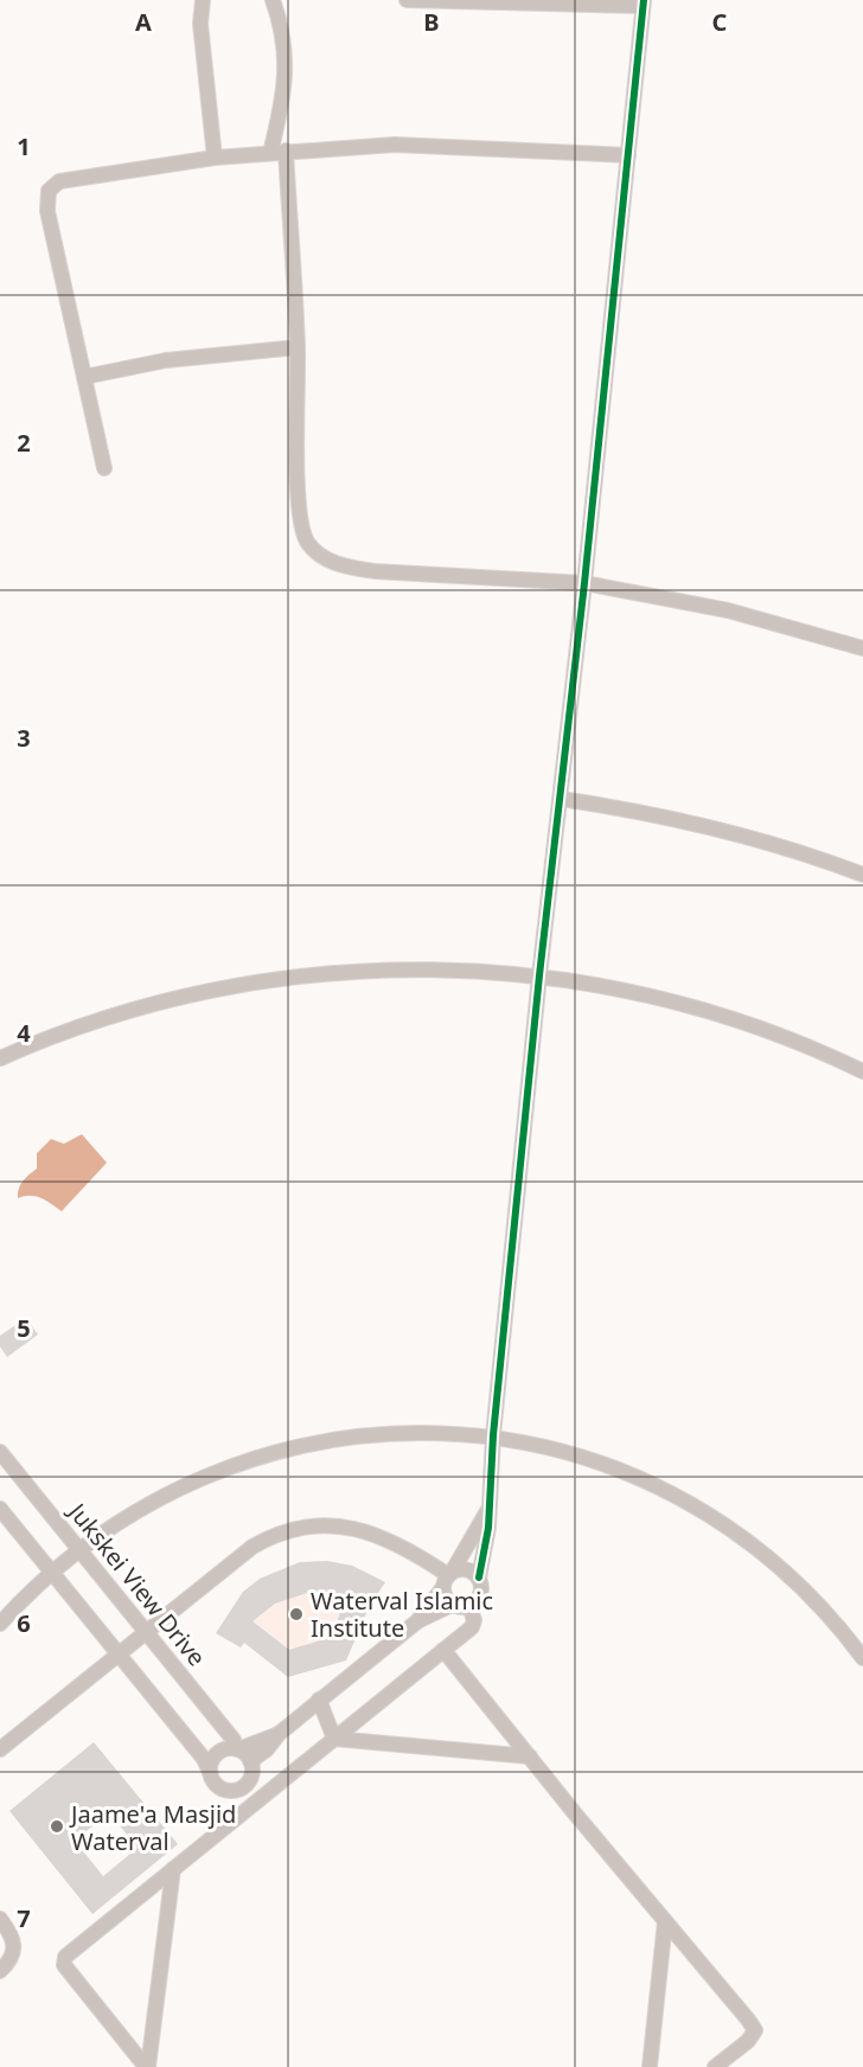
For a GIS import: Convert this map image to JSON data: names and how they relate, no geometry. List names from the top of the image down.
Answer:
{
  "streets": {
    "street": ["Jukskei View Drive"]
  },
  "places": ["Waterval Islamic Institute", "Jaame'a Masjid Waterval"],
  "grid": {
    "columns": ["A", "B", "C"],
    "rows": [
      "1",
      "2",
      "3",
      "4",
      "5",
      "6",
      "7"
    ]
  }
}
